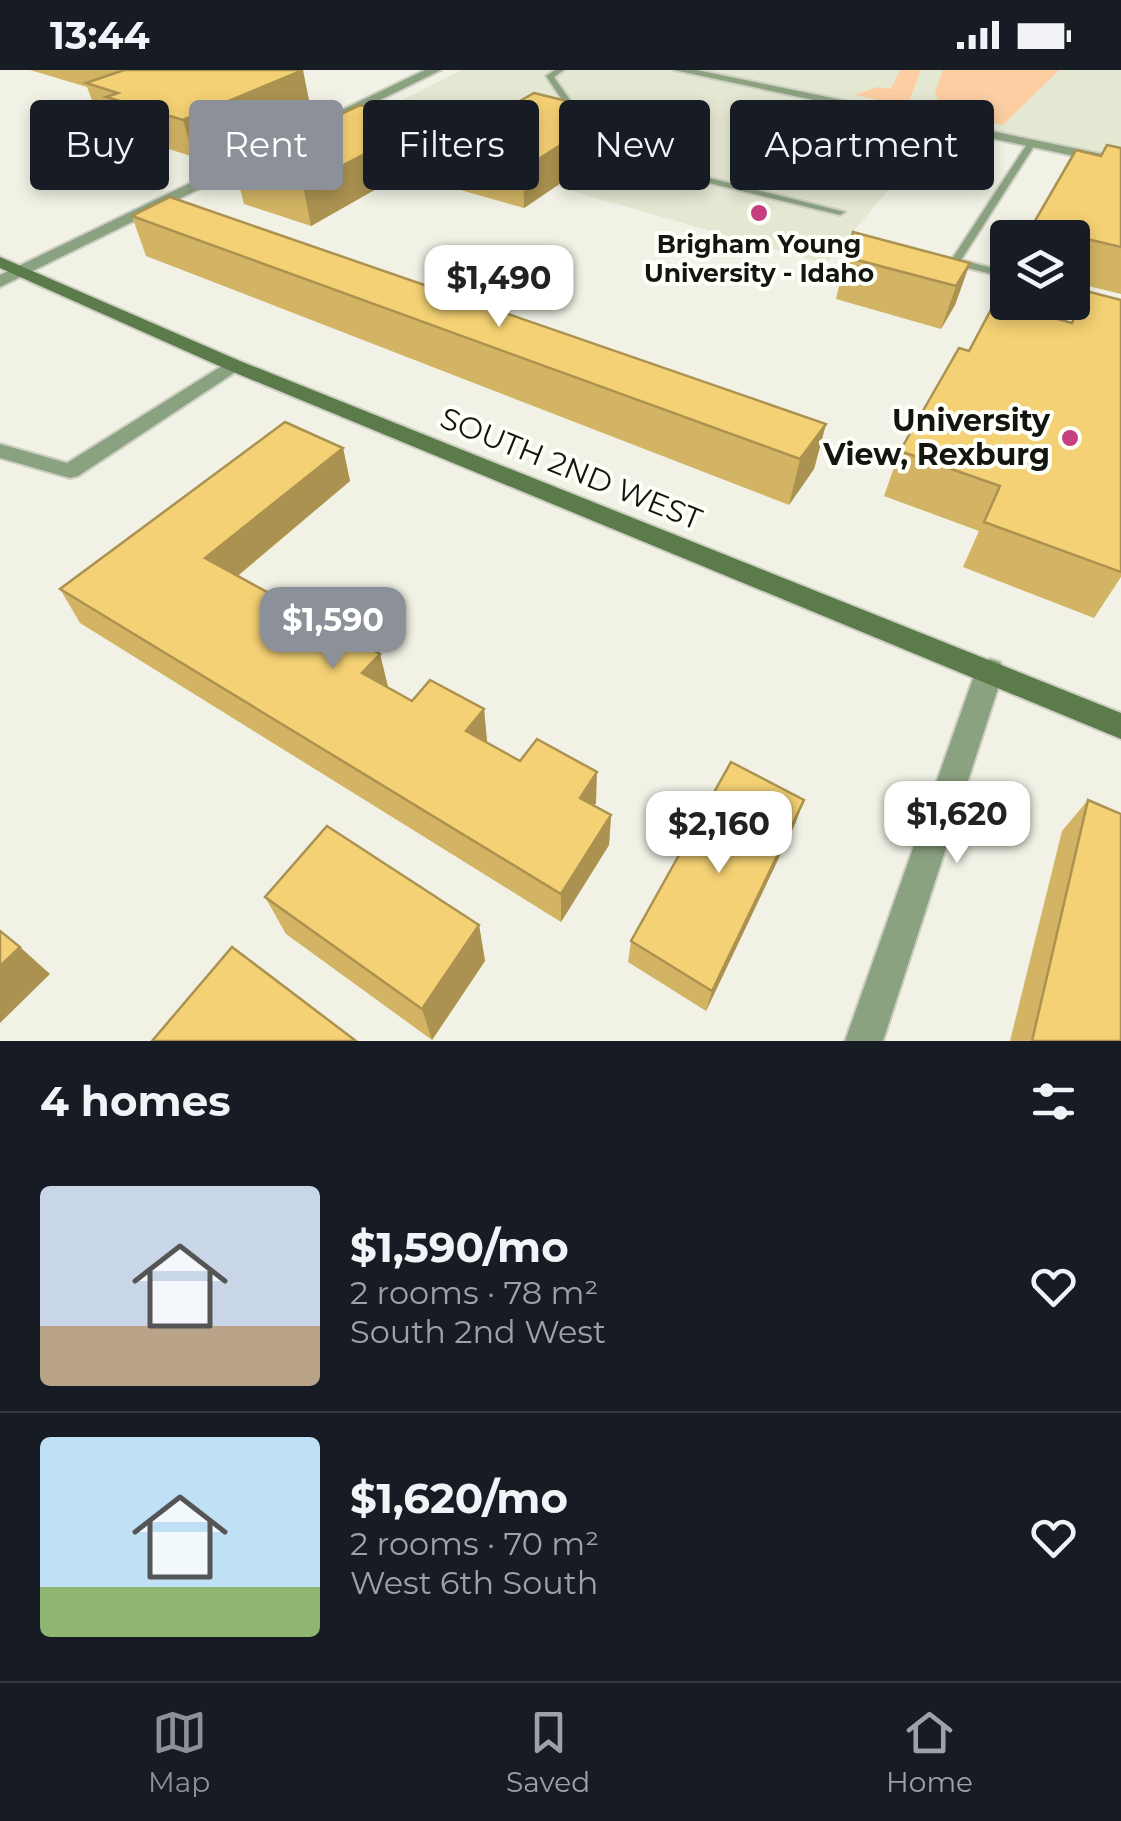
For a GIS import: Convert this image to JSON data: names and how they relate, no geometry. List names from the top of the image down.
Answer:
{
  "streets": {
    "main road": ["SOUTH 2ND WEST"]
  },
  "places": ["Brigham Young University - Idaho", "University View, Rexburg"],
  "page": {
    "status": "13:44",
    "chip": [
      "Buy",
      "Rent",
      "Filters",
      "New",
      "Apartment"
    ],
    "price": [
      "$1,490",
      "$1,590",
      "$1,620",
      "$2,160"
    ],
    "heading": "4 homes",
    "list": [
      {
        "name": "$1,590/mo",
        "note": "2 rooms · 78 m² · South 2nd West"
      },
      {
        "name": "$1,620/mo",
        "note": "2 rooms · 70 m² · West 6th South"
      }
    ],
    "tabs": ["Map", "Saved", "Home"]
  }
}
